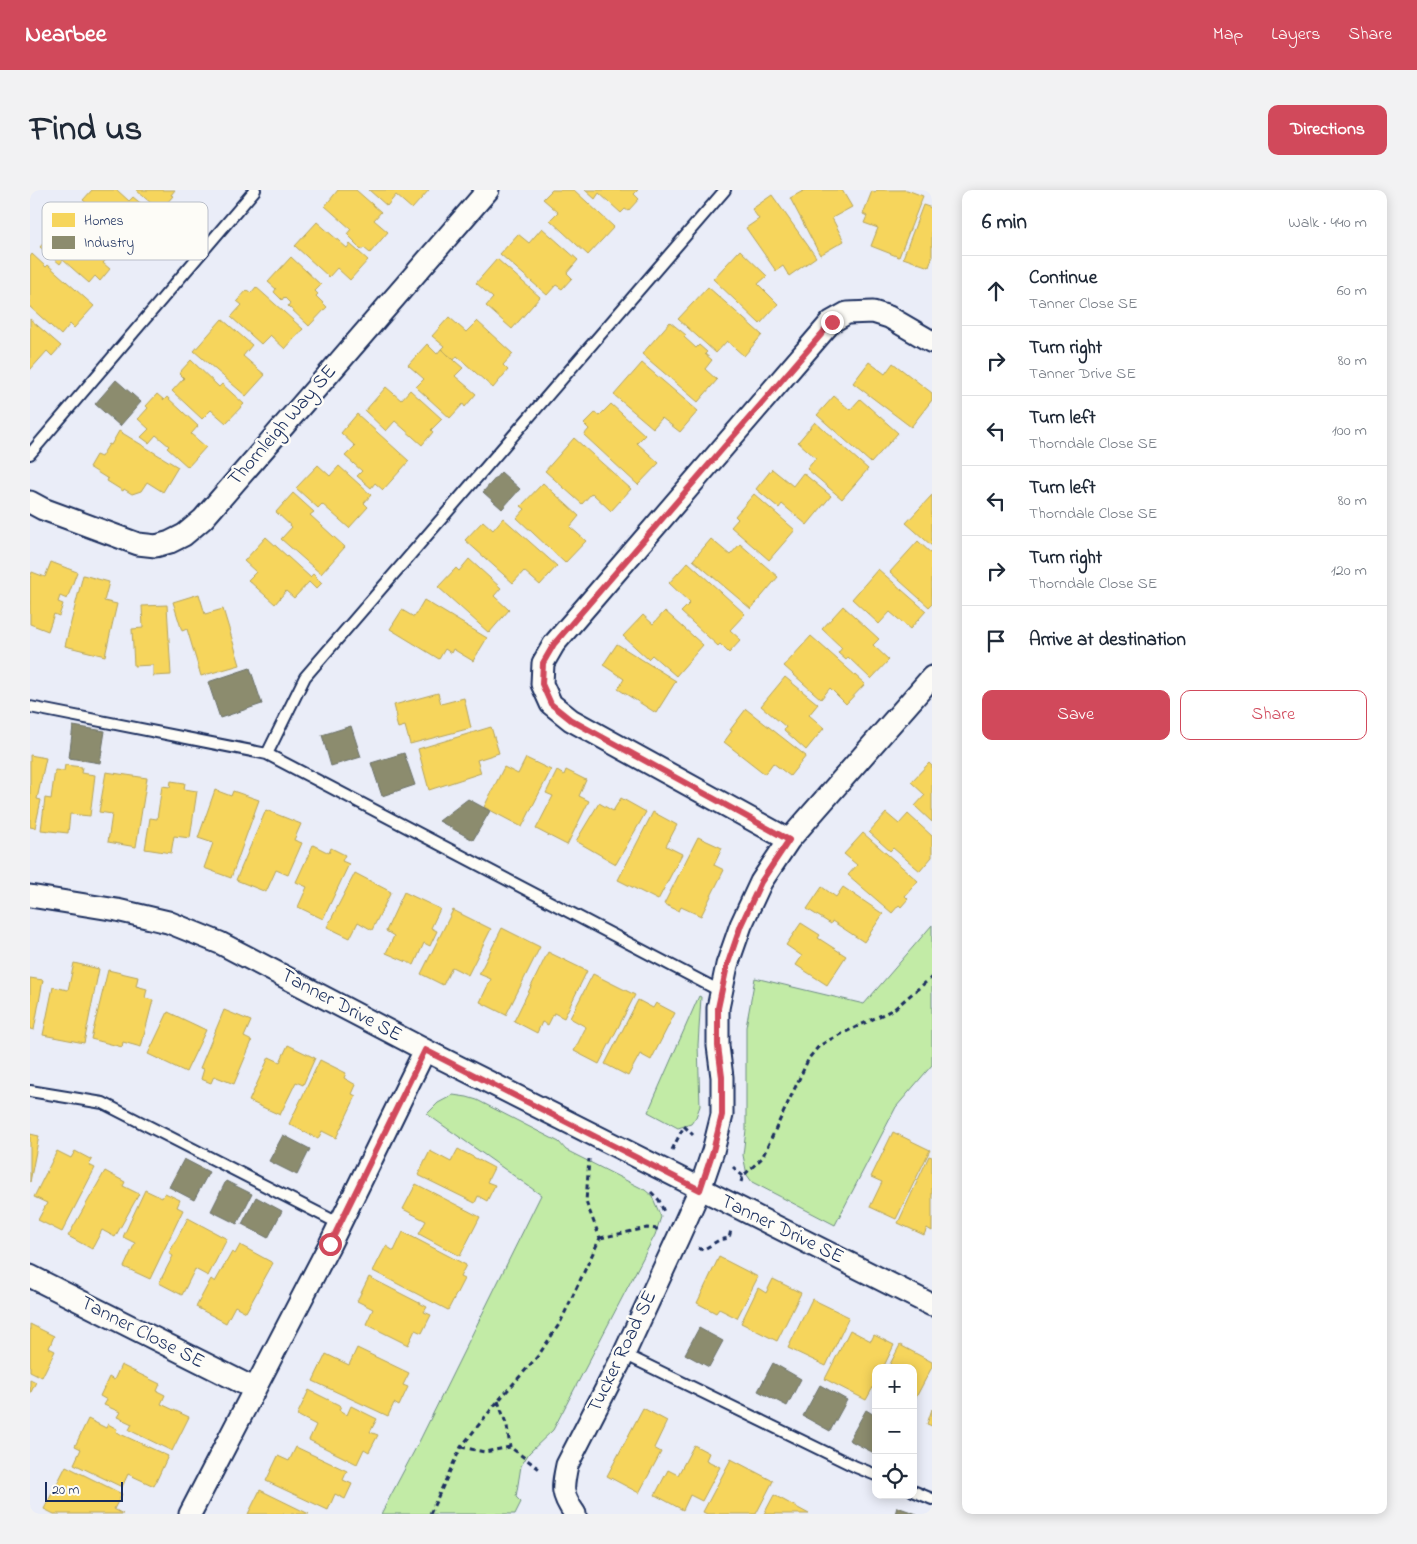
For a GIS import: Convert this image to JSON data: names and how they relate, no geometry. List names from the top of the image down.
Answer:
{
  "streets": {
    "street": [
      "Thornleigh Way SE",
      "Tanner Drive SE",
      "Tanner Close SE",
      "Tucker Road SE"
    ]
  },
  "crossings": [
    ["Tanner Drive SE", "Tucker Road SE"]
  ],
  "legend": ["Homes", "Industry"],
  "scale_bar": "20 m",
  "page": {
    "header": "Nearbee",
    "nav": ["Map", "Layers", "Share"],
    "title": "Find us",
    "buttons": [
      "Directions",
      ["Save", "Share"]
    ],
    "heading": ["6 min", "Walk · 440 m"],
    "list": [
      ["Continue", "Tanner Close SE", "60 m"],
      ["Turn right", "Tanner Drive SE", "80 m"],
      ["Turn left", "Thorndale Close SE", "100 m"],
      ["Turn left", "Thorndale Close SE", "80 m"],
      ["Turn right", "Thorndale Close SE", "120 m"],
      "Arrive at destination"
    ],
    "map_buttons": ["+", "−"],
    "scale": "20 m"
  }
}
